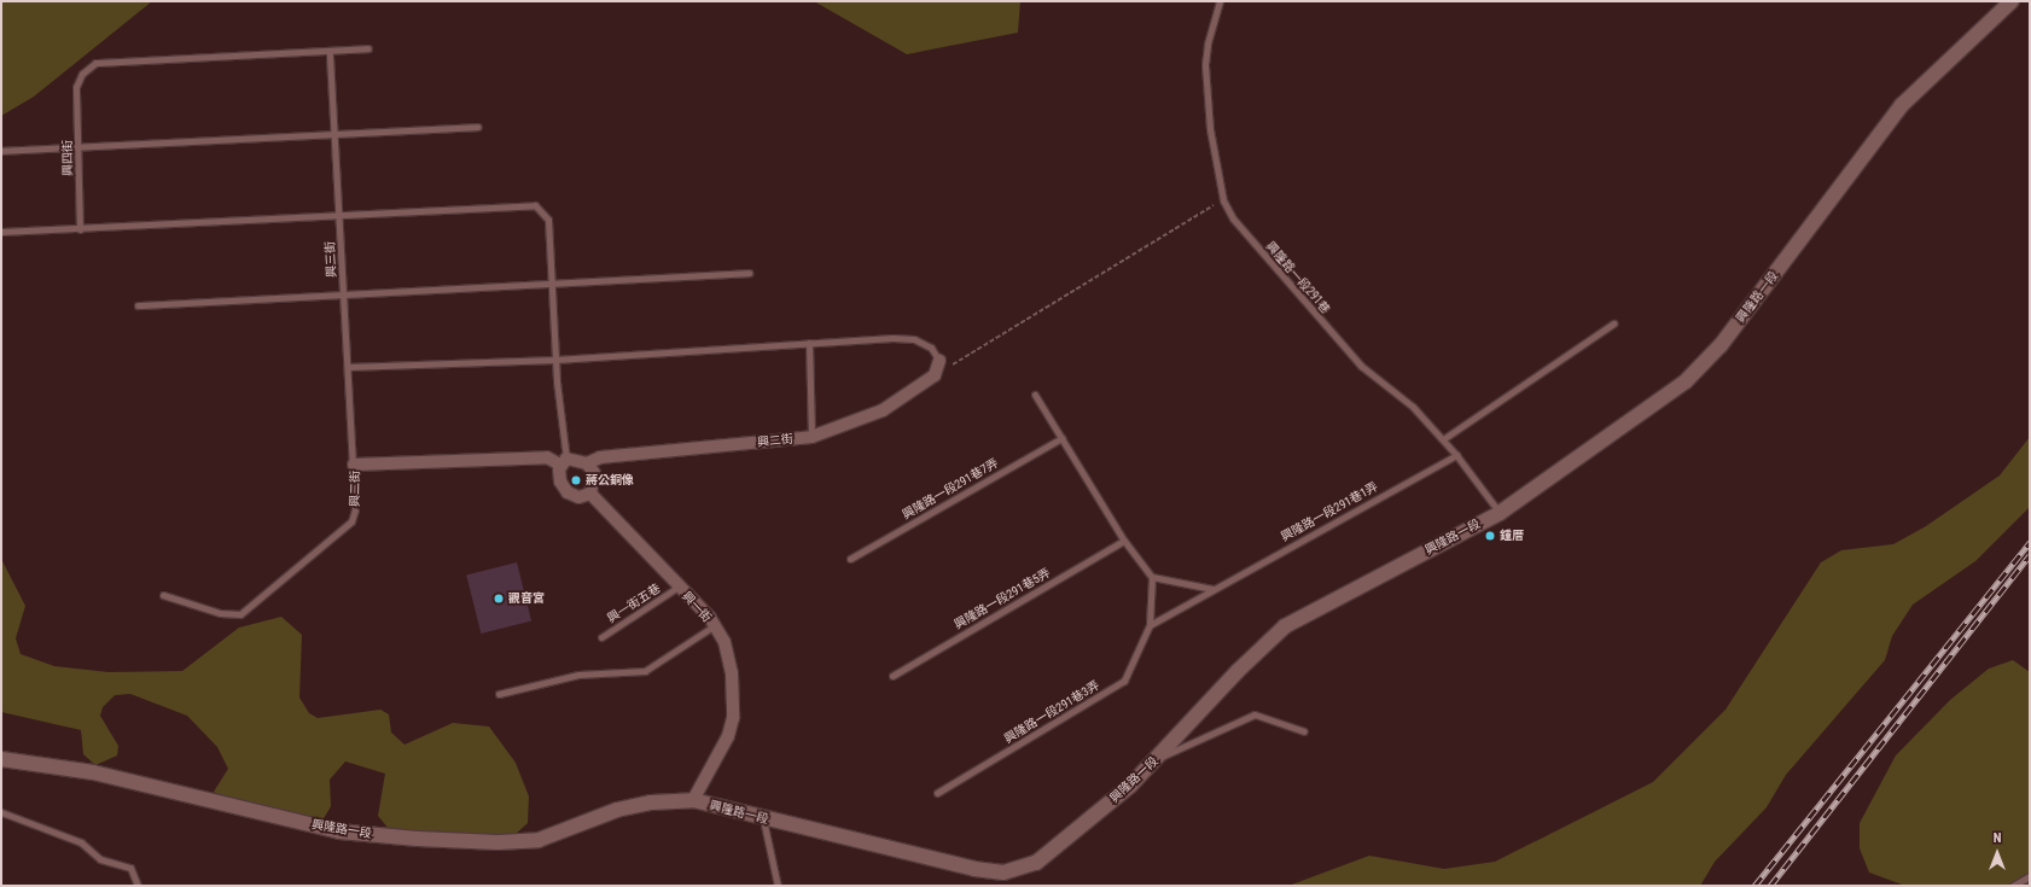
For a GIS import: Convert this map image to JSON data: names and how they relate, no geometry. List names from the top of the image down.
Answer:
{
  "streets": {
    "street": ["興隆路一段", "興二街", "興一街"],
    "lane": [
      "興四街",
      "興三街",
      "興隆路一段291巷",
      "興隆路一段291巷7弄",
      "興隆路一段291巷1弄",
      "興隆路一段291巷5弄",
      "興一街五巷",
      "興隆路一段291巷3弄"
    ]
  },
  "crossings": [
    ["興四街", "興三街"],
    ["興三街", "興二街"],
    ["興隆路一段291巷", "興隆路一段"],
    ["興隆路一段291巷", "興隆路一段291巷1弄"],
    ["興隆路一段", "興一街"],
    ["興二街", "興一街"],
    ["興隆路一段291巷1弄", "興隆路一段291巷3弄"],
    ["興一街五巷", "興一街"]
  ],
  "places": ["蔣公銅像", "鍾厝", "觀音宮"],
  "north": "top"
}
